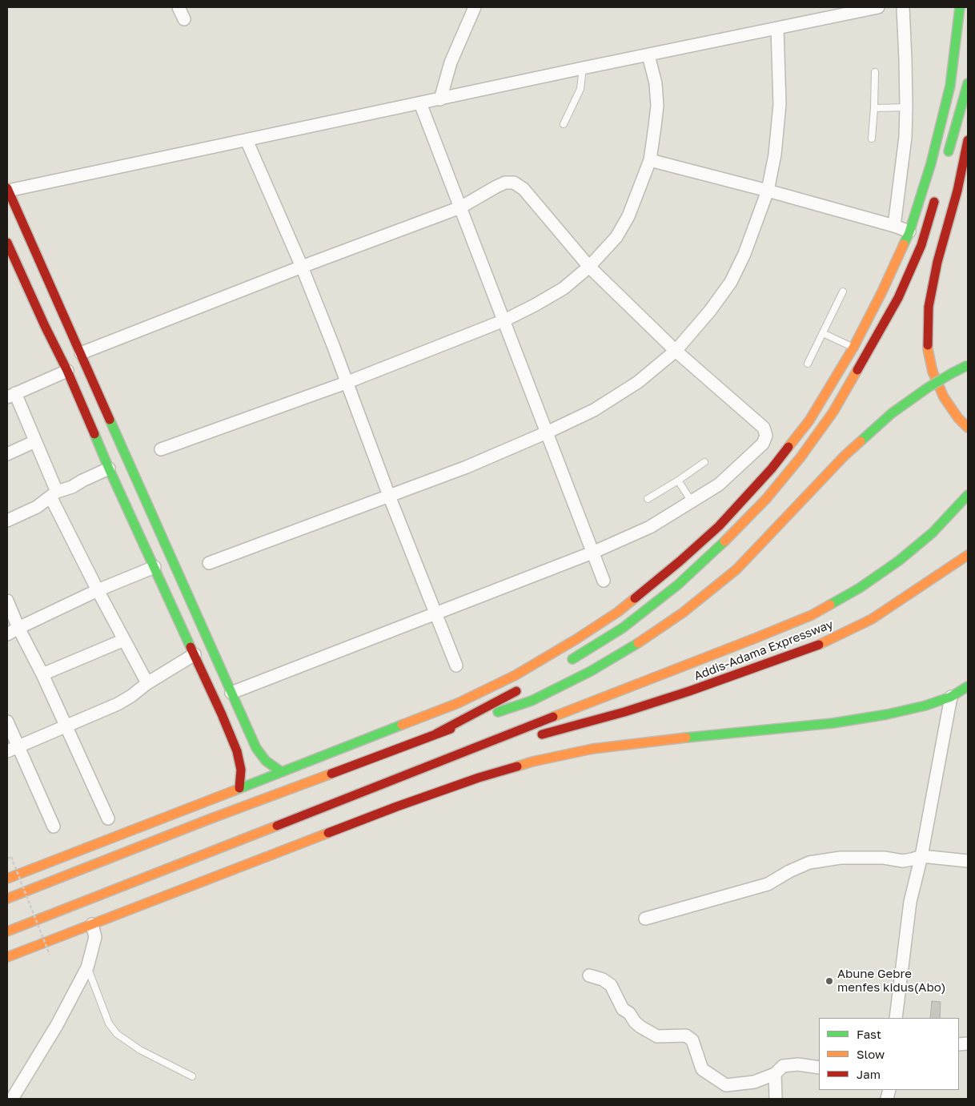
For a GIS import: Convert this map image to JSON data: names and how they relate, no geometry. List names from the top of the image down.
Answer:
{
  "streets": {
    "main road": ["Addis-Adama Expressway"]
  },
  "places": ["Abune Gebre menfes kidus(Abo)"],
  "legend": ["Fast", "Slow", "Jam"]
}
